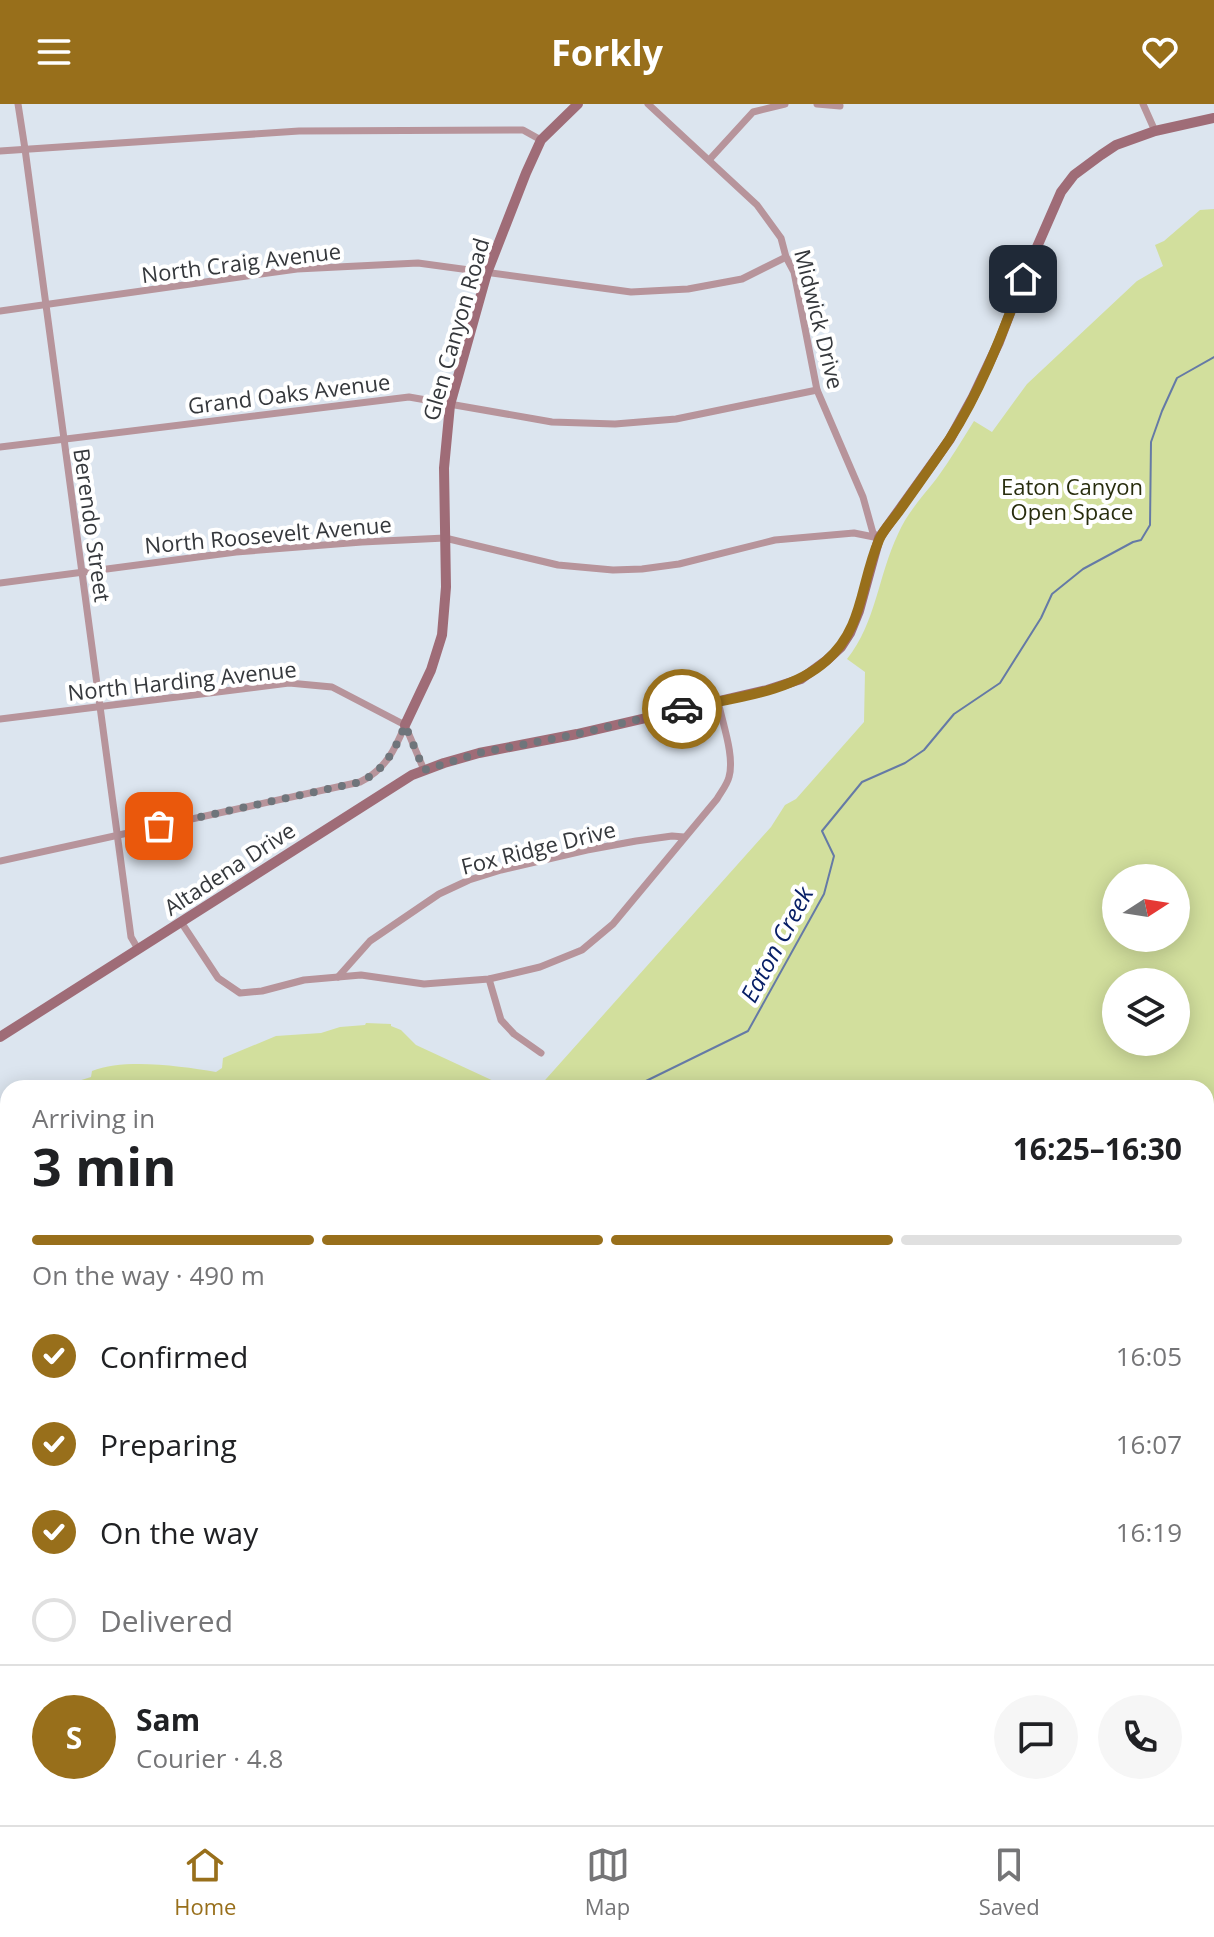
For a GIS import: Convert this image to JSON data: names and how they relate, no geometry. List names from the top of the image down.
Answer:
{
  "streets": {
    "main road": ["Glen Canyon Road", "Altadena Drive"],
    "street": [
      "North Craig Avenue",
      "Midwick Drive",
      "Grand Oaks Avenue",
      "Berendo Street",
      "North Roosevelt Avenue",
      "North Harding Avenue",
      "Fox Ridge Drive"
    ]
  },
  "crossings": [
    ["North Craig Avenue", "Midwick Drive"],
    ["North Craig Avenue", "Glen Canyon Road"],
    ["North Craig Avenue", "Berendo Street"],
    ["Midwick Drive", "Grand Oaks Avenue"],
    ["Midwick Drive", "North Roosevelt Avenue"],
    ["Midwick Drive", "Altadena Drive"],
    ["Glen Canyon Road", "Grand Oaks Avenue"],
    ["Glen Canyon Road", "North Roosevelt Avenue"],
    ["Glen Canyon Road", "North Harding Avenue"],
    ["Grand Oaks Avenue", "Berendo Street"],
    ["Berendo Street", "North Roosevelt Avenue"],
    ["Berendo Street", "North Harding Avenue"],
    ["Berendo Street", "Altadena Drive"],
    ["North Roosevelt Avenue", "Altadena Drive"]
  ],
  "water": ["Eaton Creek"],
  "parks": ["Eaton Canyon Open Space"],
  "north": "right",
  "page": {
    "header": "Forkly",
    "heading": ["3 min", "Arriving in", "16:25–16:30"],
    "panel": ["Sam", "Courier · 4.8"],
    "bar": "On the way · 490 m",
    "list": [
      ["Confirmed", "16:05"],
      ["Preparing", "16:07"],
      ["On the way", "16:19"],
      "Delivered"
    ],
    "round": "S",
    "tabs": ["Home", "Map", "Saved"]
  }
}
